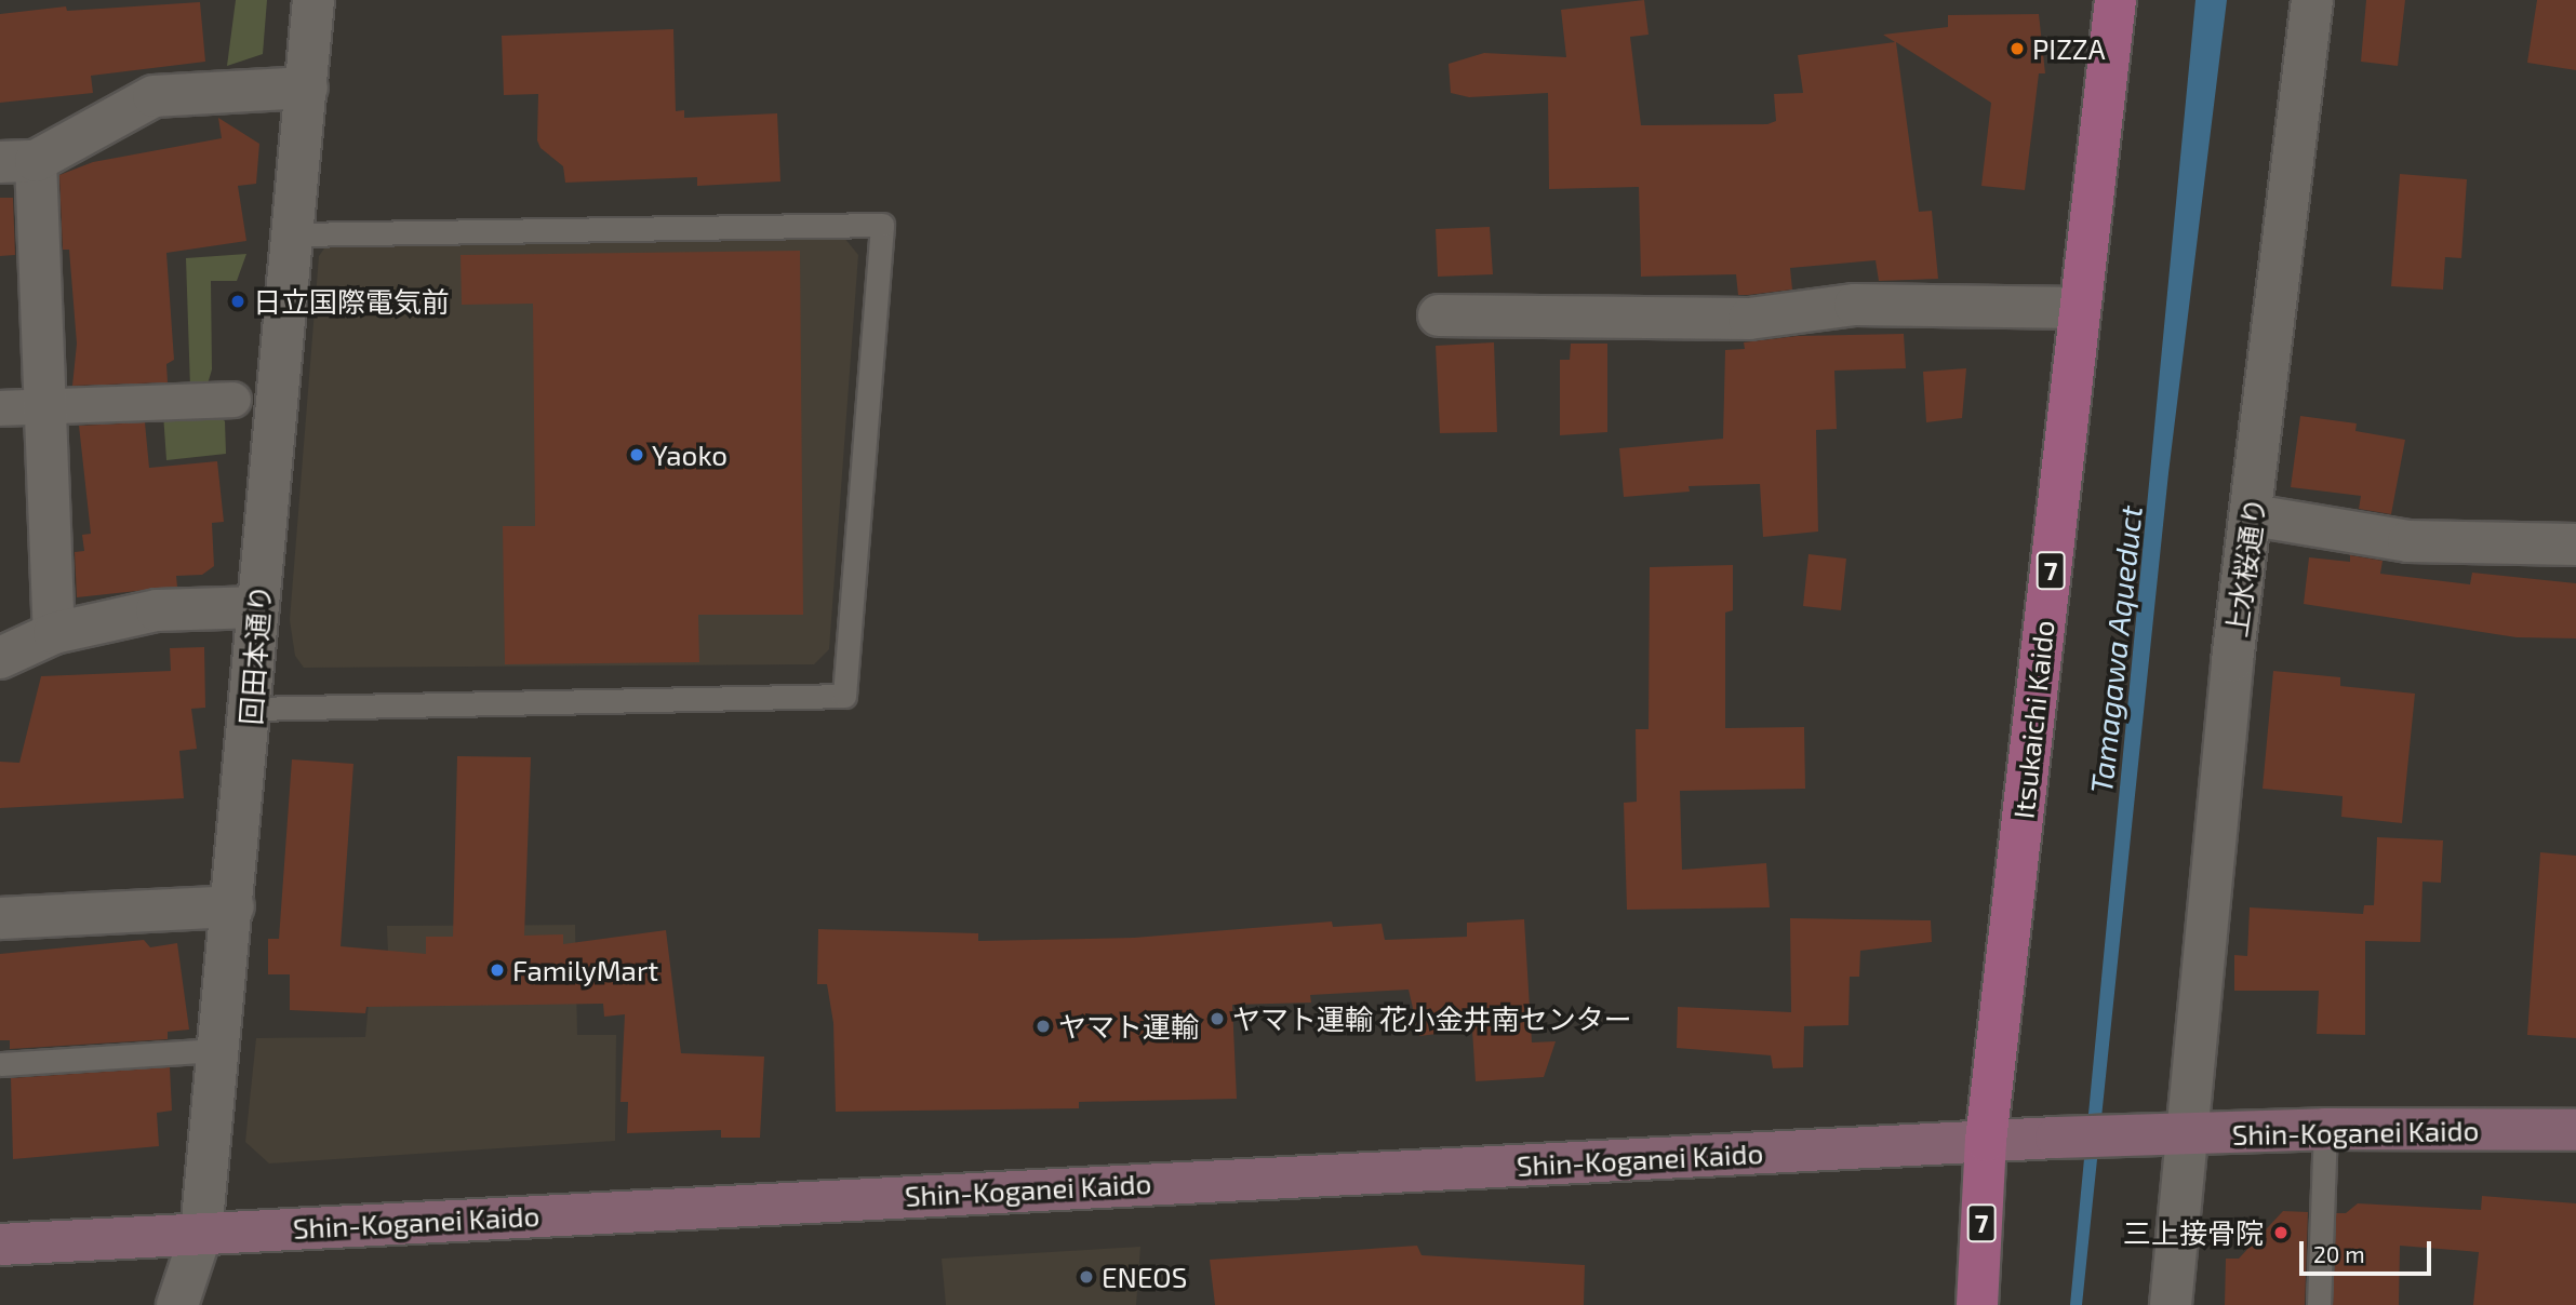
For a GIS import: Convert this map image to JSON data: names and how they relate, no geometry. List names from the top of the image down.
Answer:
{
  "streets": {
    "main road": ["7", "Itsukaichi Kaido", "Shin-Koganei Kaido"],
    "street": ["上水桜通り", "回田本通り"]
  },
  "crossings": [
    ["上水桜通り", "Shin-Koganei Kaido"],
    ["回田本通り", "Shin-Koganei Kaido"],
    ["Itsukaichi Kaido", "Shin-Koganei Kaido"]
  ],
  "water": ["Tamagawa Aqueduct"],
  "places": [
    "PIZZA",
    "日立国際電気前",
    "Yaoko",
    "FamilyMart",
    "ヤマト運輸 花小金井南センター",
    "ヤマト運輸",
    "三上接骨院",
    "ENEOS"
  ],
  "scale_bar": "20 m"
}
